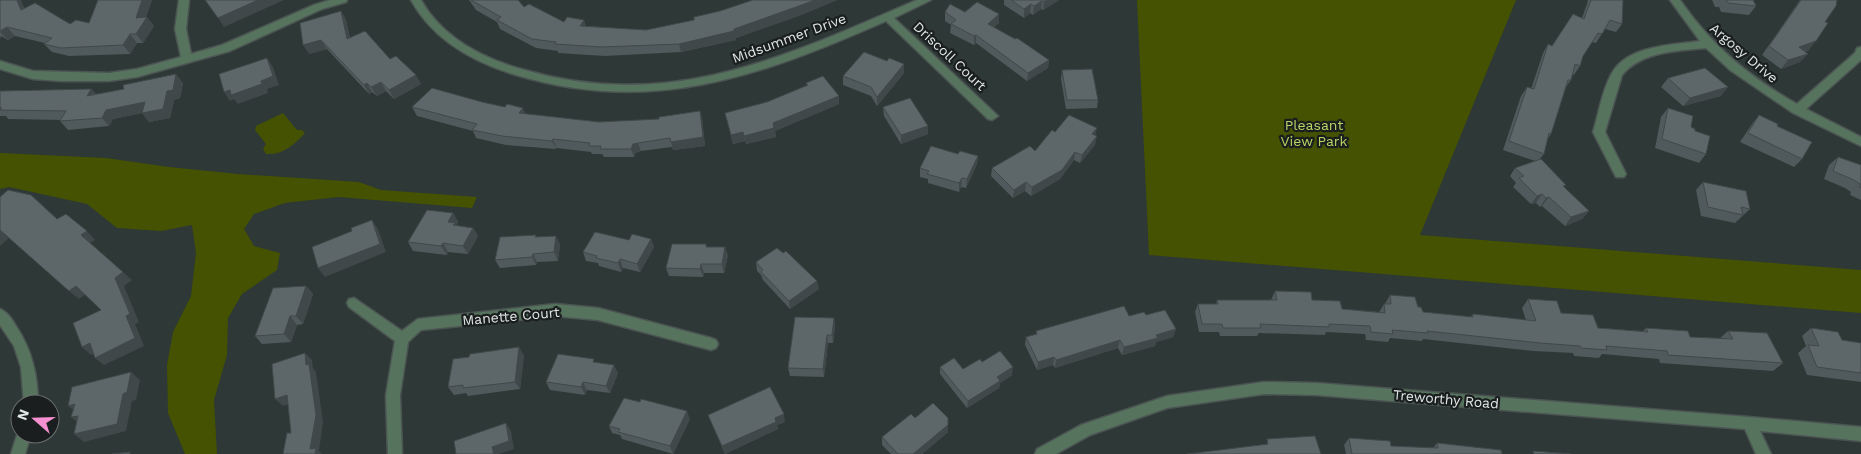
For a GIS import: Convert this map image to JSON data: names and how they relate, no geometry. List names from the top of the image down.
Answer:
{
  "streets": {
    "street": [
      "Midsummer Drive",
      "Argosy Drive",
      "Driscoll Court",
      "Manette Court",
      "Treworthy Road"
    ]
  },
  "crossings": [
    ["Midsummer Drive", "Driscoll Court"]
  ],
  "parks": ["Pleasant View Park"],
  "north": "left"
}
